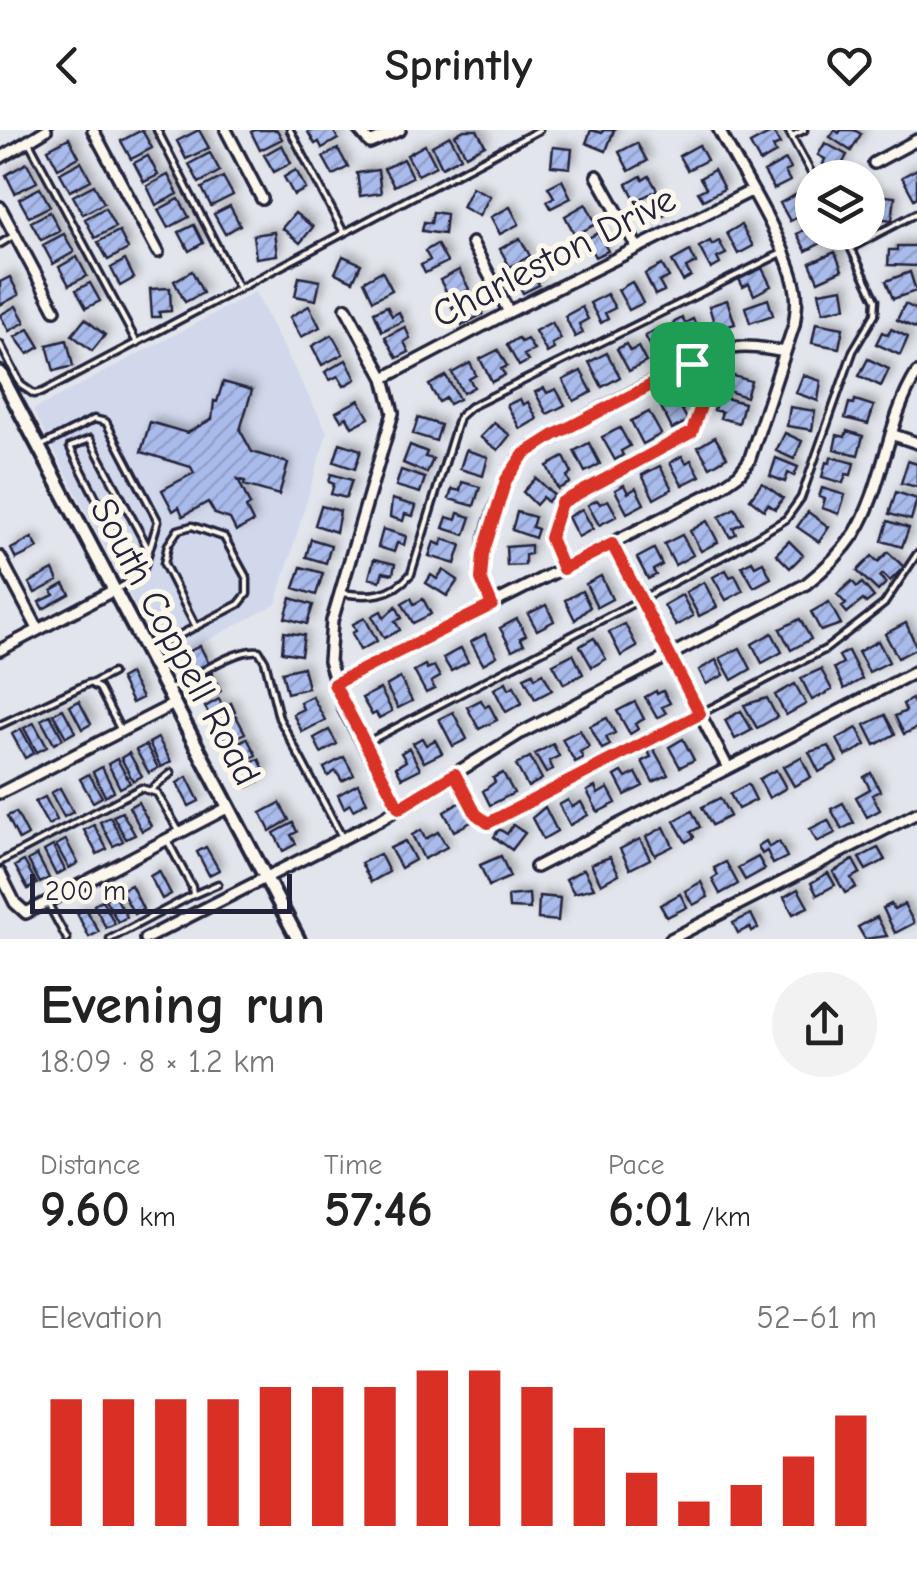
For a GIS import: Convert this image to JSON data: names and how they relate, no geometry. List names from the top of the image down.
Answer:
{
  "streets": {
    "street": ["Charleston Drive", "South Coppell Road"]
  },
  "scale_bar": "200 m",
  "page": {
    "header": "Sprintly",
    "scale": "200 m",
    "heading": ["Evening run", "18:09 · 8 × 1.2 km"],
    "stats": [
      ["Distance", "9.60 km"],
      ["Time", "57:46"],
      ["Pace", "6:01 /km"]
    ],
    "chart": ["Elevation", "52–61 m"]
  }
}
